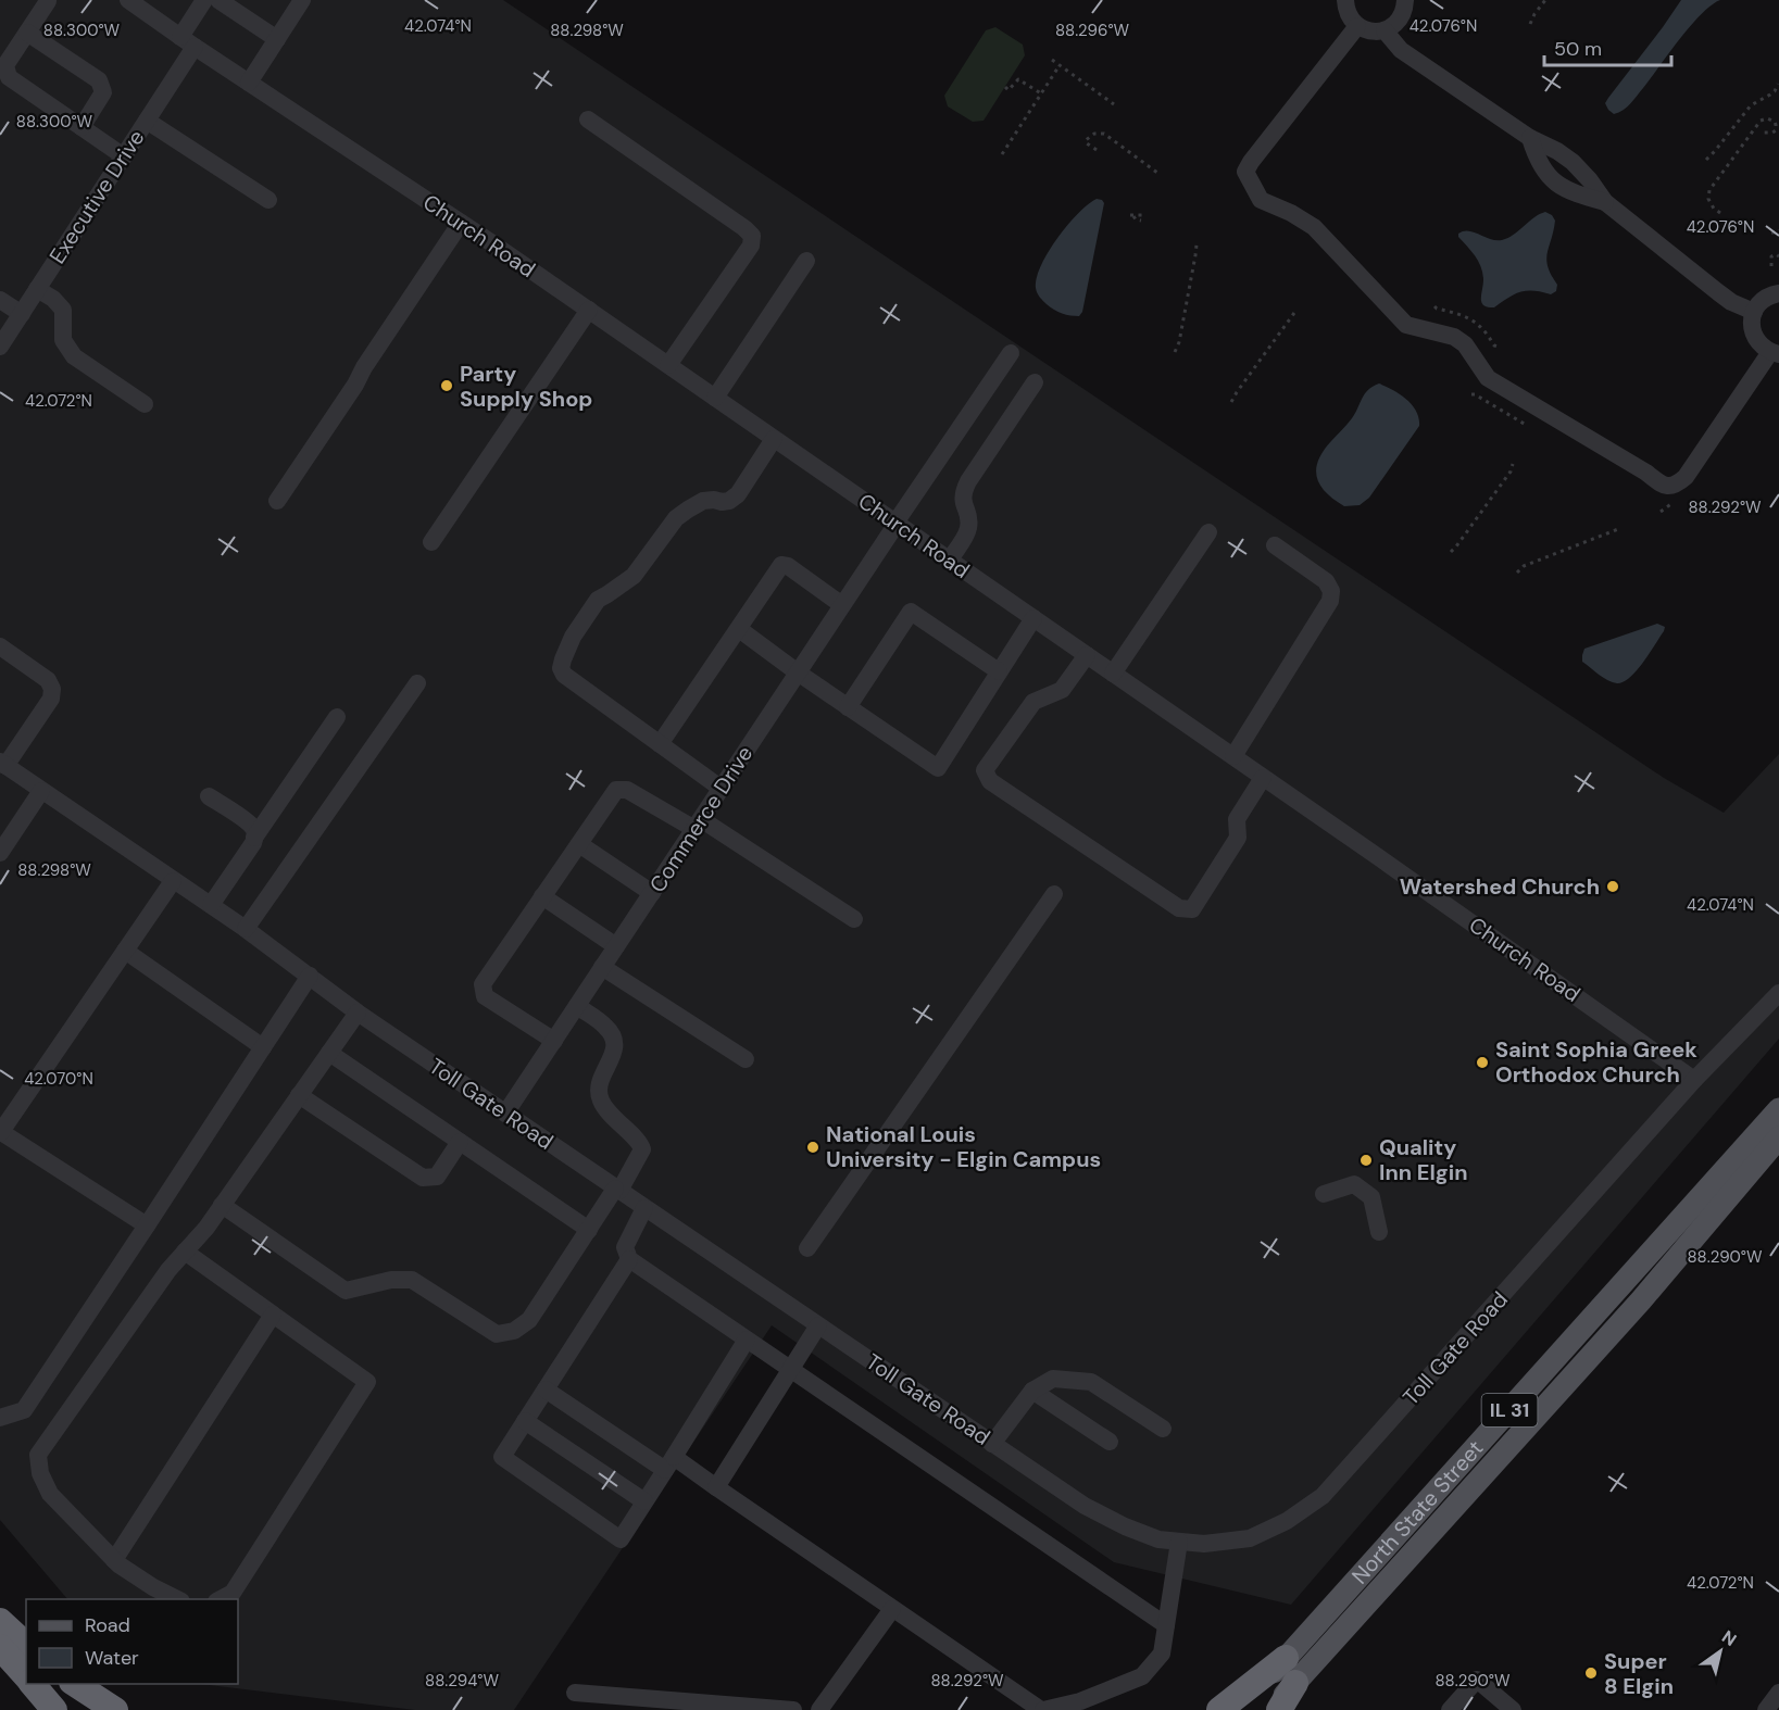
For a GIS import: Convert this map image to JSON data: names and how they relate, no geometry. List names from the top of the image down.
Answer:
{
  "streets": {
    "main road": ["IL 31", "North State Street"],
    "street": [
      "Executive Drive",
      "Church Road",
      "Commerce Drive",
      "Toll Gate Road"
    ]
  },
  "crossings": [
    ["Executive Drive", "Church Road"],
    ["Church Road", "Commerce Drive"],
    ["Church Road", "Toll Gate Road"],
    ["Commerce Drive", "Toll Gate Road"]
  ],
  "places": [
    "Party Supply Shop",
    "Watershed Church",
    "Saint Sophia Greek Orthodox Church",
    "National Louis University - Elgin Campus",
    "Quality Inn Elgin",
    "Super 8 Elgin"
  ],
  "legend": ["Road", "Water"],
  "scale_bar": "50 m",
  "north": "top right",
  "coordinates": [
    "42.076°N",
    "42.074°N",
    "88.298°W",
    "88.296°W",
    "88.300°W",
    "42.072°N",
    "88.292°W",
    "42.070°N",
    "88.290°W",
    "88.294°W"
  ]
}
